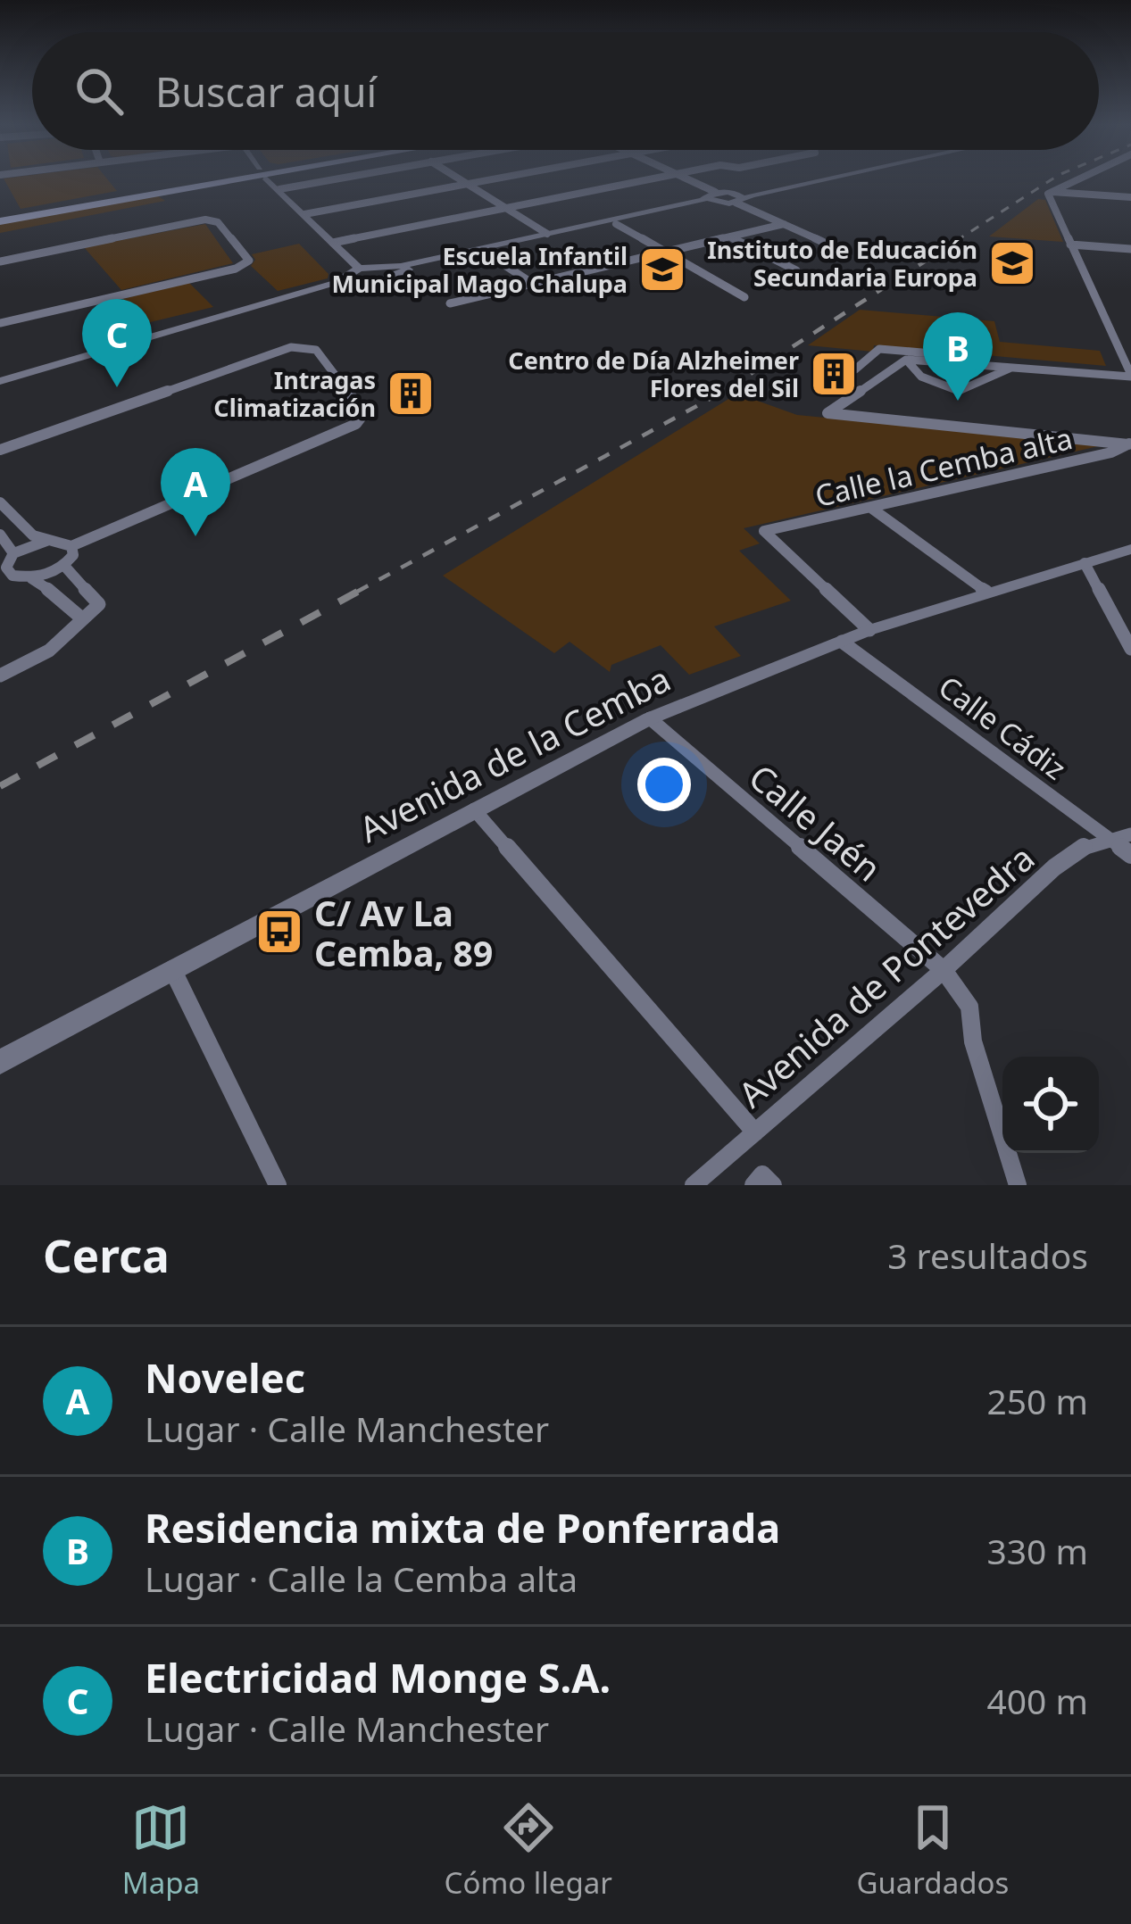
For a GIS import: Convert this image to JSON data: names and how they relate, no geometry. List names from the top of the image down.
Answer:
{
  "streets": {
    "street": [
      "Calle la Cemba alta",
      "Calle Cádiz",
      "Avenida de la Cemba",
      "Calle Jaén",
      "Avenida de Pontevedra"
    ]
  },
  "crossings": [
    ["Calle la Cemba alta", "Avenida de la Cemba"],
    ["Calle Cádiz", "Avenida de la Cemba"],
    ["Calle Cádiz", "Avenida de Pontevedra"],
    ["Avenida de la Cemba", "Calle Jaén"],
    ["Calle Jaén", "Avenida de Pontevedra"]
  ],
  "places": {
    "school or university": ["Instituto de Educación Secundaria Europa", "Escuela Infantil Municipal Mago Chalupa"],
    "building": ["Centro de Día Alzheimer Flores del Sil", "Intragas Climatización"],
    "bus stop": ["C/ Av La Cemba, 89"]
  },
  "page": {
    "search": "Buscar aquí",
    "pins": ["C", "B", "A"],
    "heading": ["Cerca", "3 resultados"],
    "list": [
      {
        "mark": "A",
        "name": "Novelec",
        "note": "Lugar · Calle Manchester",
        "value": "250 m"
      },
      {
        "mark": "B",
        "name": "Residencia mixta de Ponferrada",
        "note": "Lugar · Calle la Cemba alta",
        "value": "330 m"
      },
      {
        "mark": "C",
        "name": "Electricidad Monge S.A.",
        "note": "Lugar · Calle Manchester",
        "value": "400 m"
      }
    ],
    "nav": ["Mapa", "Cómo llegar", "Guardados"]
  }
}
